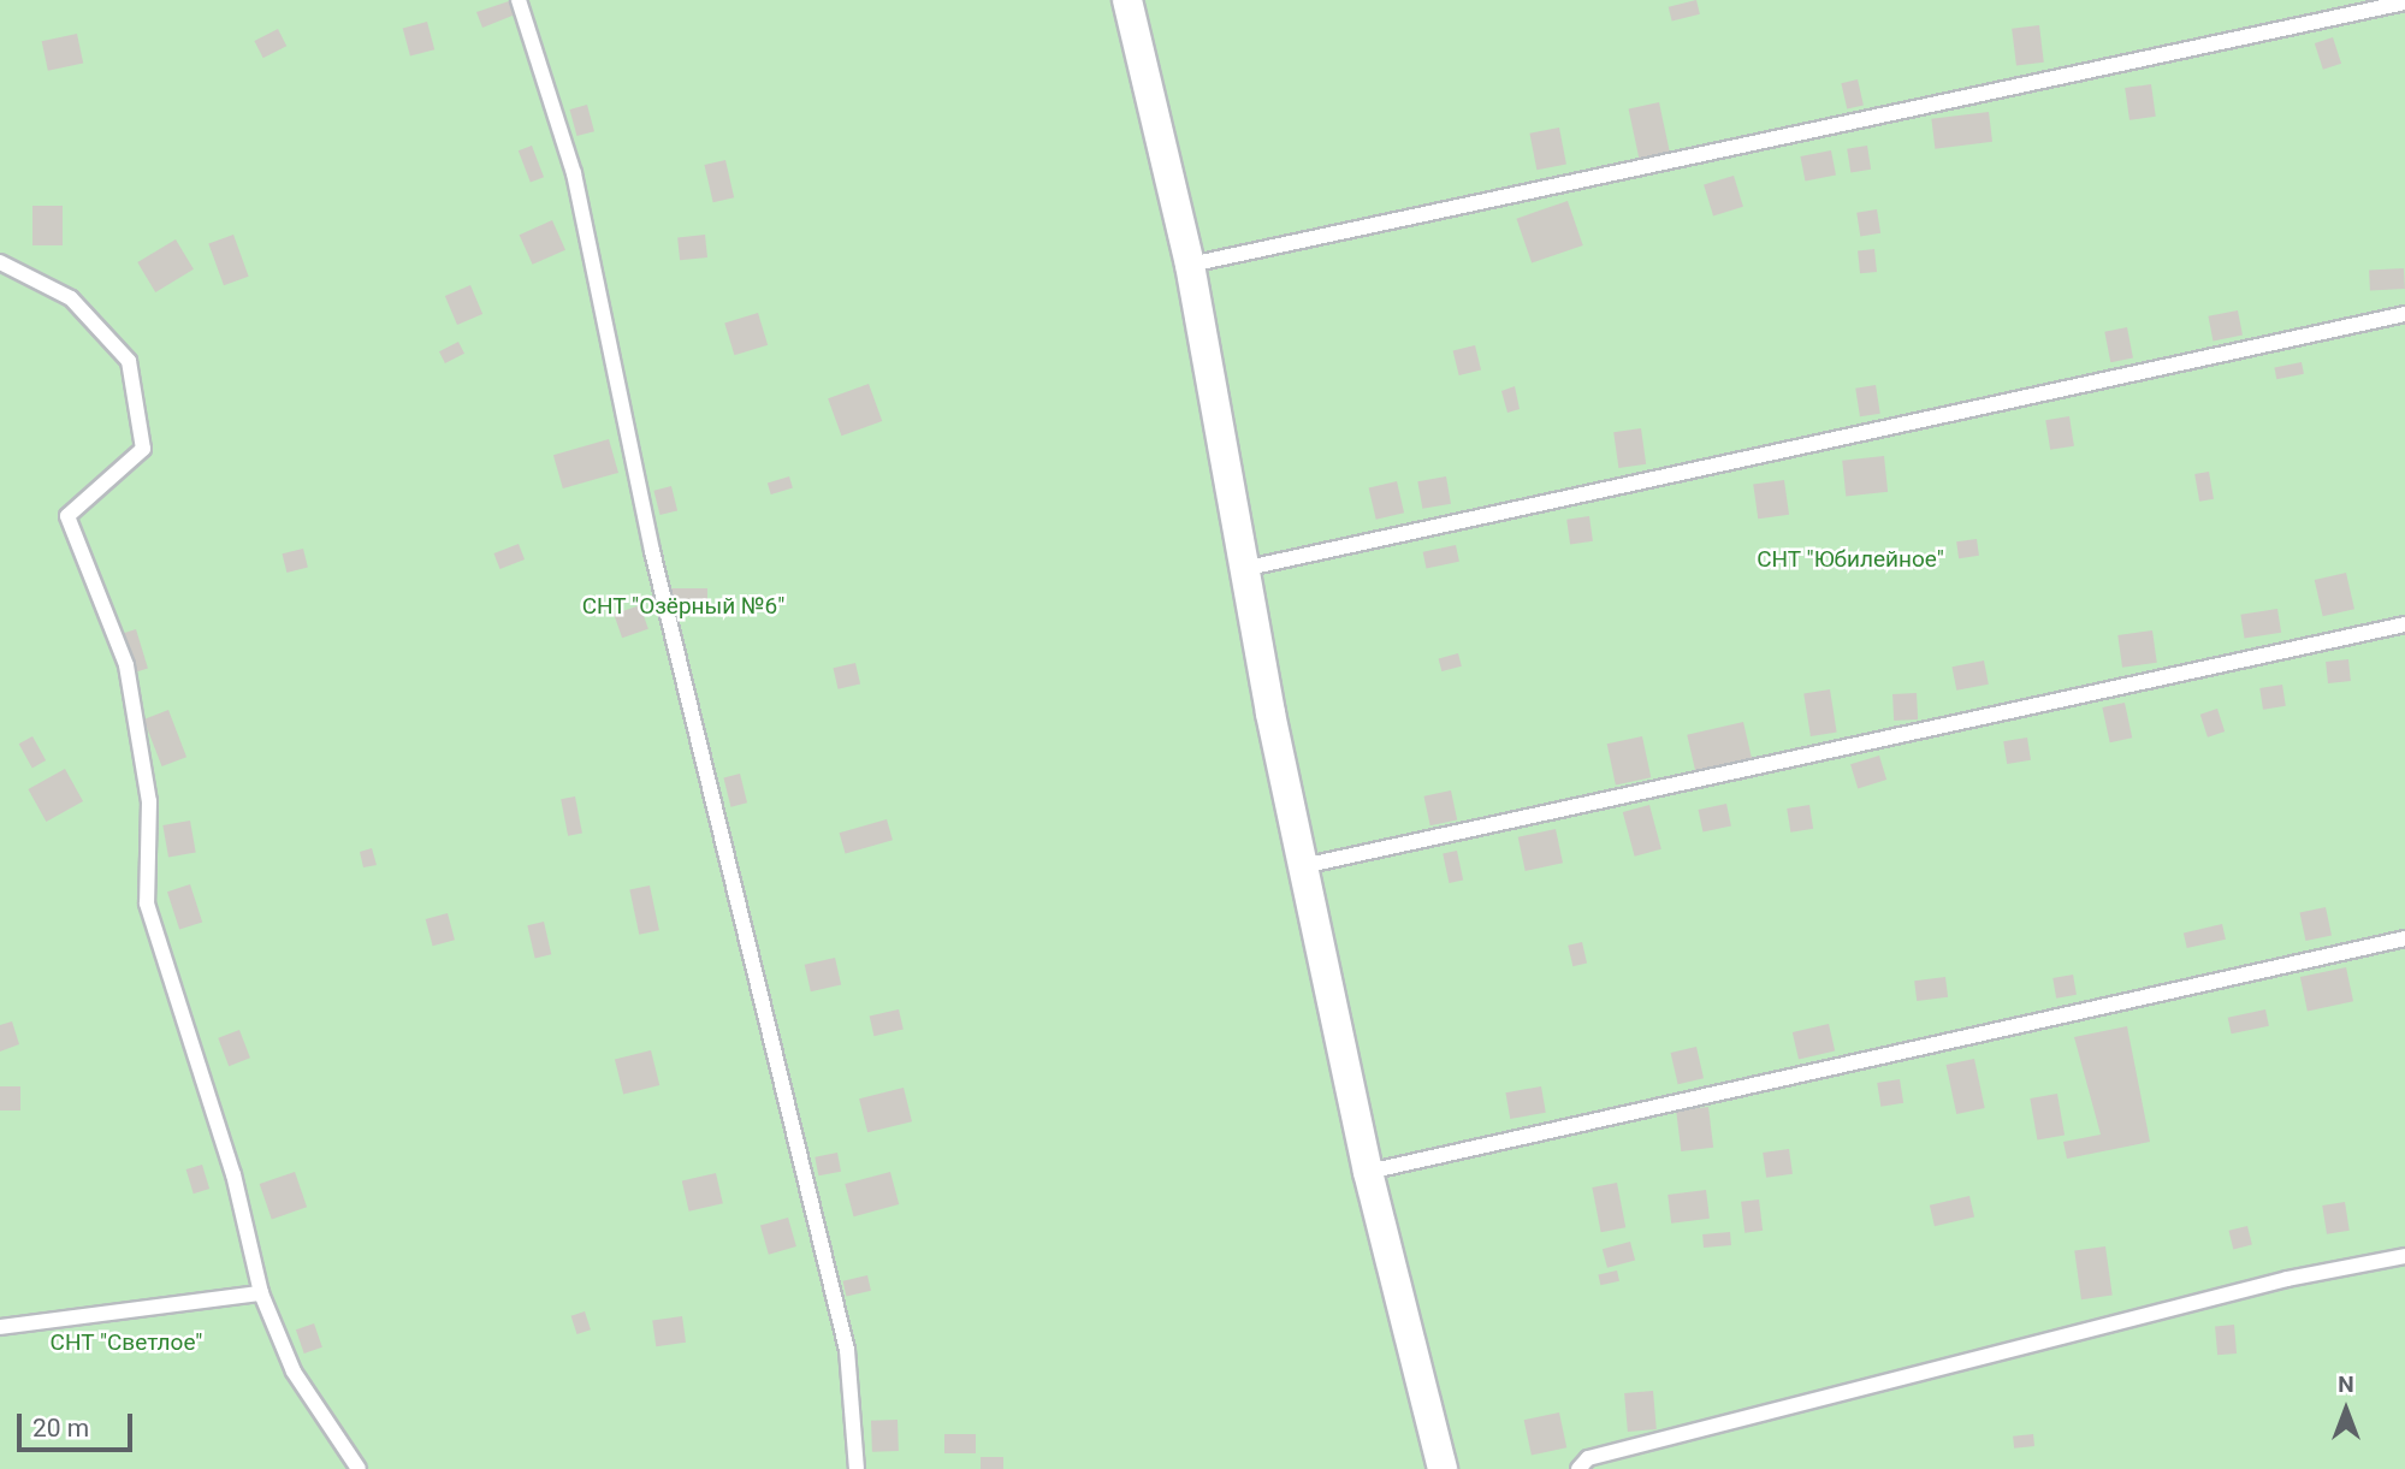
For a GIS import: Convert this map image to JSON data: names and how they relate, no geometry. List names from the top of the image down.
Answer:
{
  "parks": ["СНТ \"Юбилейное\"", "СНТ \"Озёрный №6\"", "СНТ \"Светлое\""],
  "scale_bar": "20 m",
  "north": "top"
}
